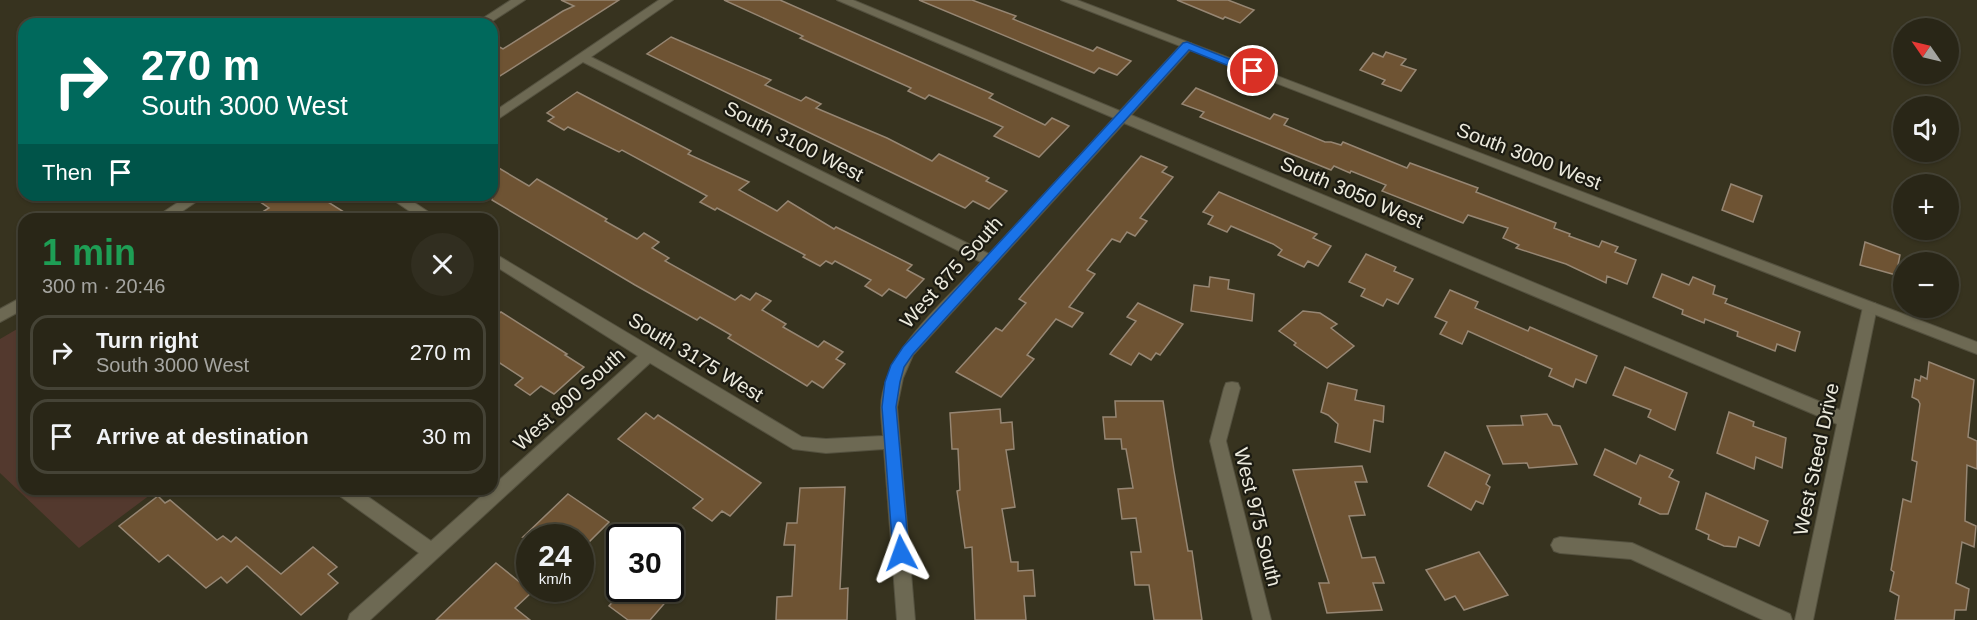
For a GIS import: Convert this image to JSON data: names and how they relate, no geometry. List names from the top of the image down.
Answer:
{
  "streets": {
    "street": [
      "South 3100 West",
      "South 3000 West",
      "South 3050 West",
      "West 875 South",
      "South 3175 West",
      "West 800 South",
      "West Steed Drive",
      "West 975 South"
    ]
  },
  "crossings": [
    ["South 3100 West", "West 875 South"],
    ["South 3000 West", "West 875 South"],
    ["South 3000 West", "West Steed Drive"],
    ["South 3050 West", "West 875 South"],
    ["South 3050 West", "West Steed Drive"],
    ["West 875 South", "South 3175 West"],
    ["South 3175 West", "West 800 South"]
  ],
  "north": "top left",
  "page": {
    "map_buttons": ["+", "−"],
    "turn": ["270 m", "South 3000 West"],
    "then": "Then",
    "heading": ["1 min", "300 m · 20:46"],
    "list": [
      {
        "name": "Turn right",
        "note": "South 3000 West",
        "value": "270 m"
      },
      {
        "name": "Arrive at destination",
        "value": "30 m"
      }
    ],
    "speed": "24 km/h",
    "limit": "30"
  }
}
